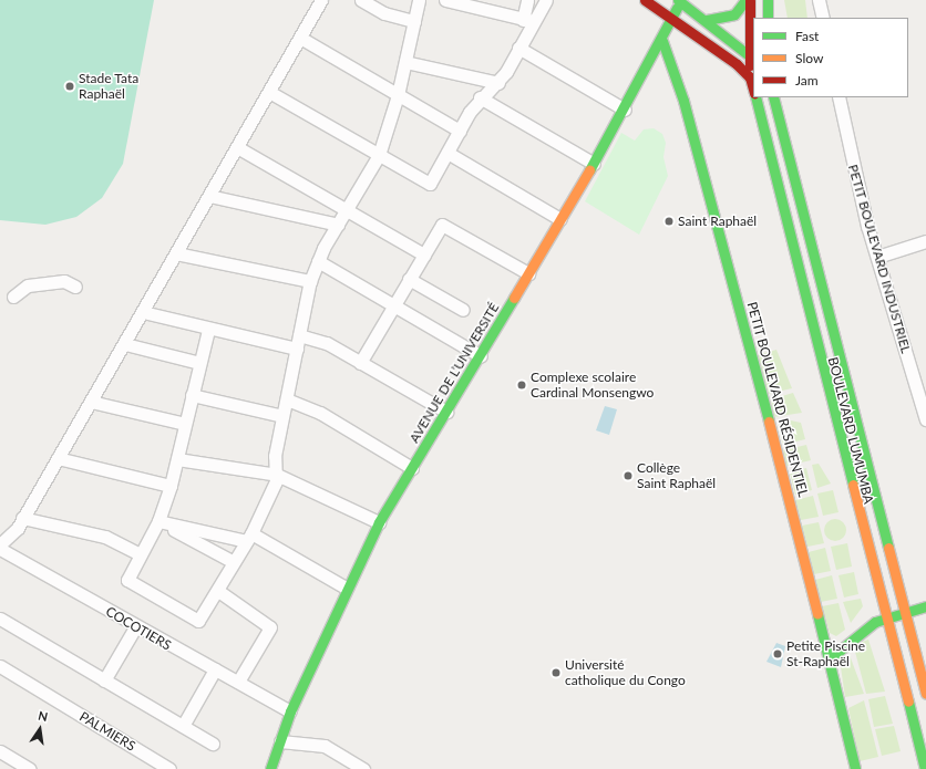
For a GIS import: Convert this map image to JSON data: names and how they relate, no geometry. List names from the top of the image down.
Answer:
{
  "streets": {
    "main road": ["AVENUE DE L’UNIVERSITÉ", "PETIT BOULEVARD RÉSIDENTIEL", "BOULEVARD LUMUMBA"],
    "street": ["PETIT BOULEVARD INDUSTRIEL", "COCOTIERS", "PALMIERS"]
  },
  "crossings": [
    ["AVENUE DE L’UNIVERSITÉ", "PETIT BOULEVARD RÉSIDENTIEL"],
    ["AVENUE DE L’UNIVERSITÉ", "COCOTIERS"]
  ],
  "places": [
    "Stade Tata Raphaël",
    "Saint Raphaël",
    "Complexe scolaire Cardinal Monsengwo",
    "Collège Saint Raphaël",
    "Petite Piscine St-Raphaël",
    "Université catholique du Congo"
  ],
  "legend": ["Fast", "Slow", "Jam"],
  "north": "top"
}
